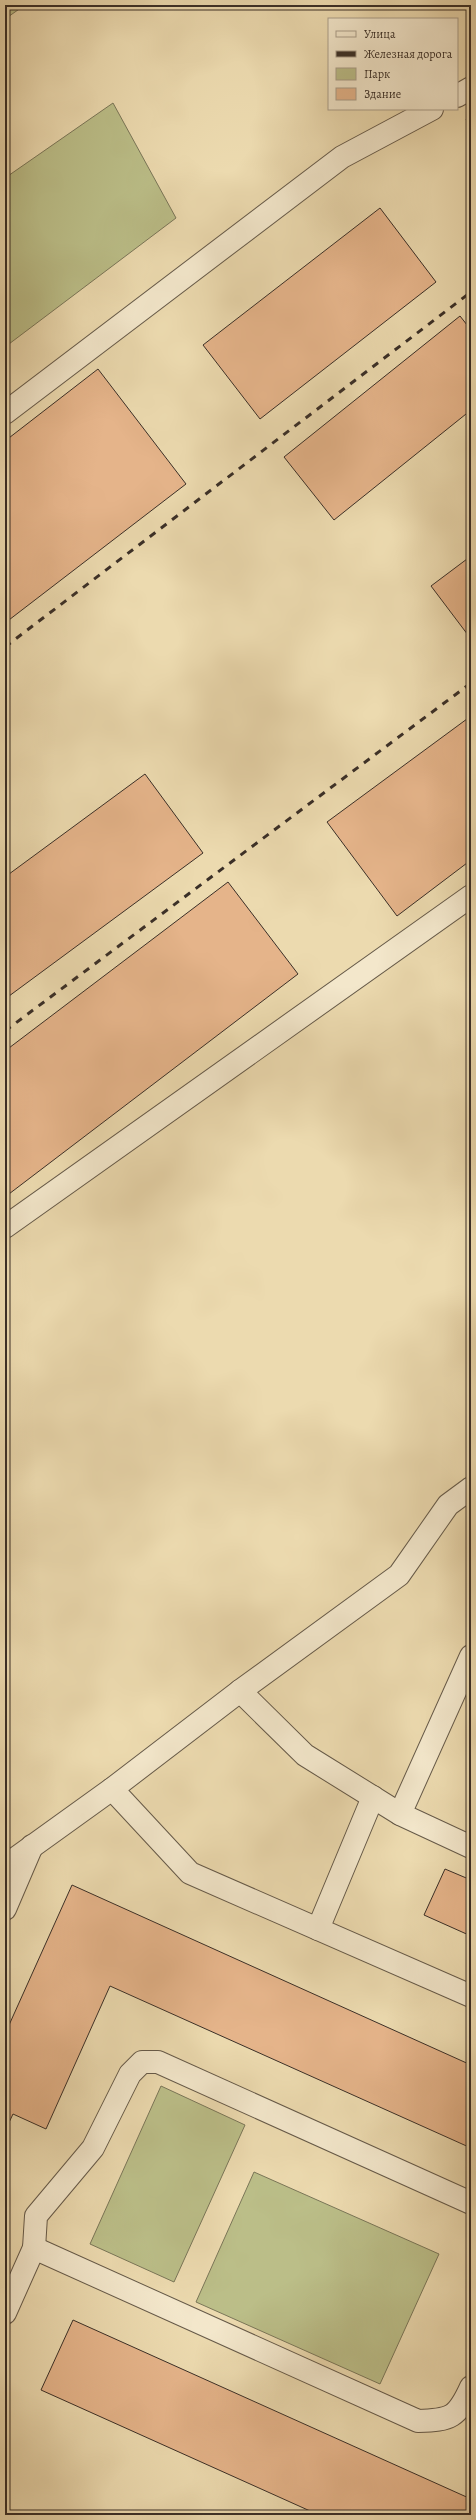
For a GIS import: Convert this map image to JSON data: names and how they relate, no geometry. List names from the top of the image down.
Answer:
{
  "legend": [
    "Улица",
    "Железная дорога",
    "Парк",
    "Здание"
  ]
}
